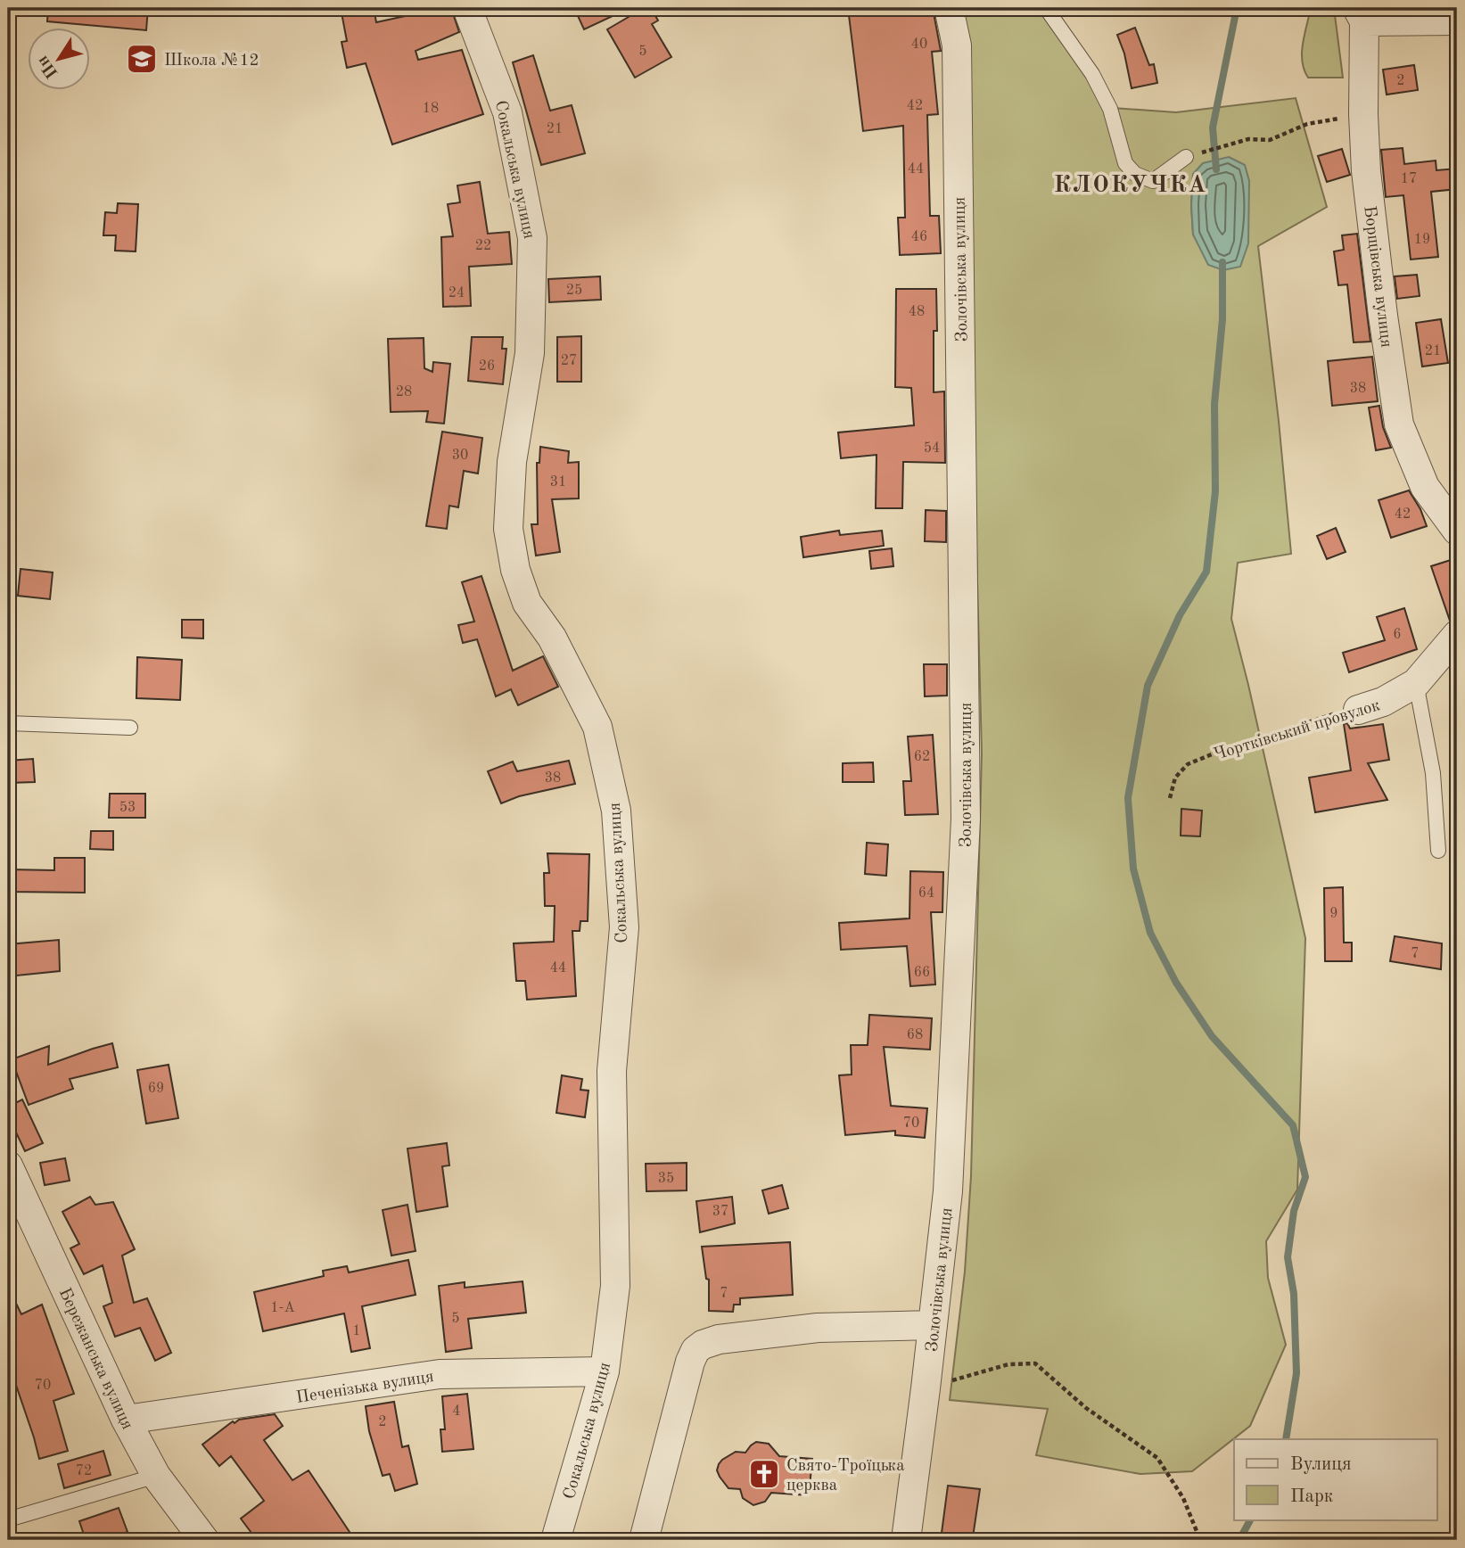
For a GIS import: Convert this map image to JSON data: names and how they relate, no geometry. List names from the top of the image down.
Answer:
{
  "streets": {
    "street": [
      "Сокальська вулиця",
      "Золочівська вулиця",
      "Борщівська вулиця",
      "Чортківський провулок",
      "Бережанська вулиця",
      "Печенізька вулиця"
    ]
  },
  "crossings": [
    ["Сокальська вулиця", "Печенізька вулиця"],
    ["Бережанська вулиця", "Печенізька вулиця"]
  ],
  "districts": ["КЛОКУЧКА"],
  "places": {
    "school or university": ["Школа №12"],
    "church": ["Свято-Троїцька церква"]
  },
  "house_numbers": [
    "40",
    "5",
    "2",
    "42",
    "18",
    "21",
    "44",
    "17",
    "46",
    "19",
    "22",
    "25",
    "24",
    "48",
    "21",
    "27",
    "26",
    "38",
    "28",
    "54",
    "30",
    "31",
    "42",
    "6",
    "62",
    "38",
    "53",
    "64",
    "9",
    "7",
    "44",
    "66",
    "68",
    "69",
    "70",
    "35",
    "37",
    "7",
    "1-А",
    "5",
    "1",
    "70",
    "4",
    "2",
    "72"
  ],
  "legend": ["Вулиця", "Парк"],
  "north": "bottom left"
}
